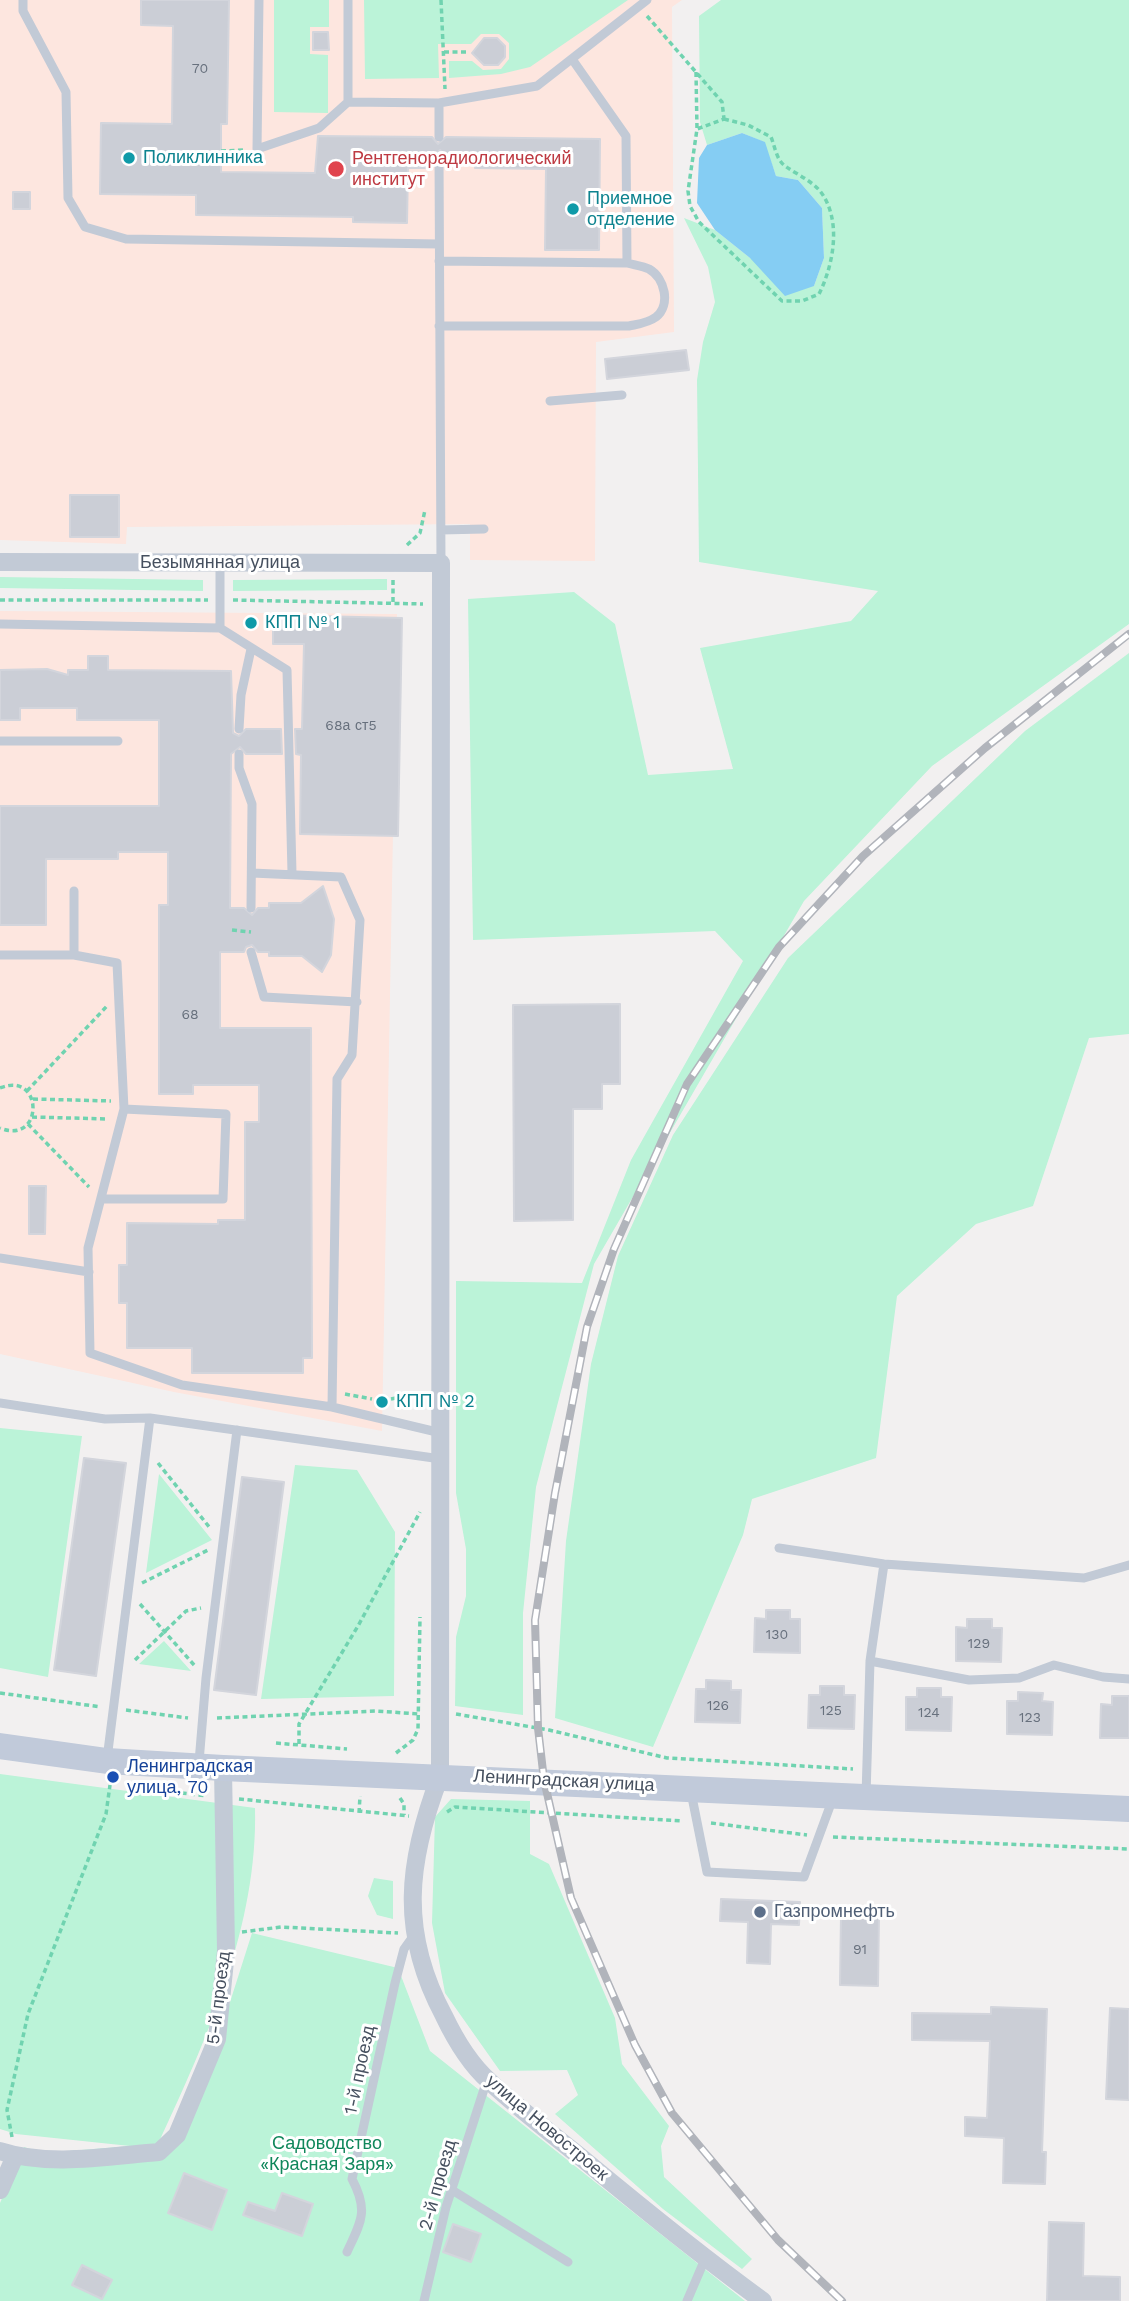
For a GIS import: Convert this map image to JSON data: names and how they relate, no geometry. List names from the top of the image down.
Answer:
{
  "streets": {
    "main road": ["Ленинградская улица"],
    "street": ["Безымянная улица", "5-й проезд", "улица Новостроек"],
    "lane": ["1-й проезд", "2-й проезд"]
  },
  "crossings": [
    ["Ленинградская улица", "5-й проезд"],
    ["Ленинградская улица", "улица Новостроек"],
    ["1-й проезд", "улица Новостроек"],
    ["улица Новостроек", "2-й проезд"]
  ],
  "parks": ["Садоводство «Красная Заря»"],
  "places": [
    "Поликлинника",
    "Рентгенорадиологический институт",
    "Приемное отделение",
    "КПП № 1",
    "КПП № 2",
    "Ленинградская улица, 70",
    "Газпромнефть"
  ],
  "house_numbers": [
    "70",
    "68а ст5",
    "68",
    "130",
    "129",
    "126",
    "125",
    "124",
    "123",
    "91"
  ]
}
